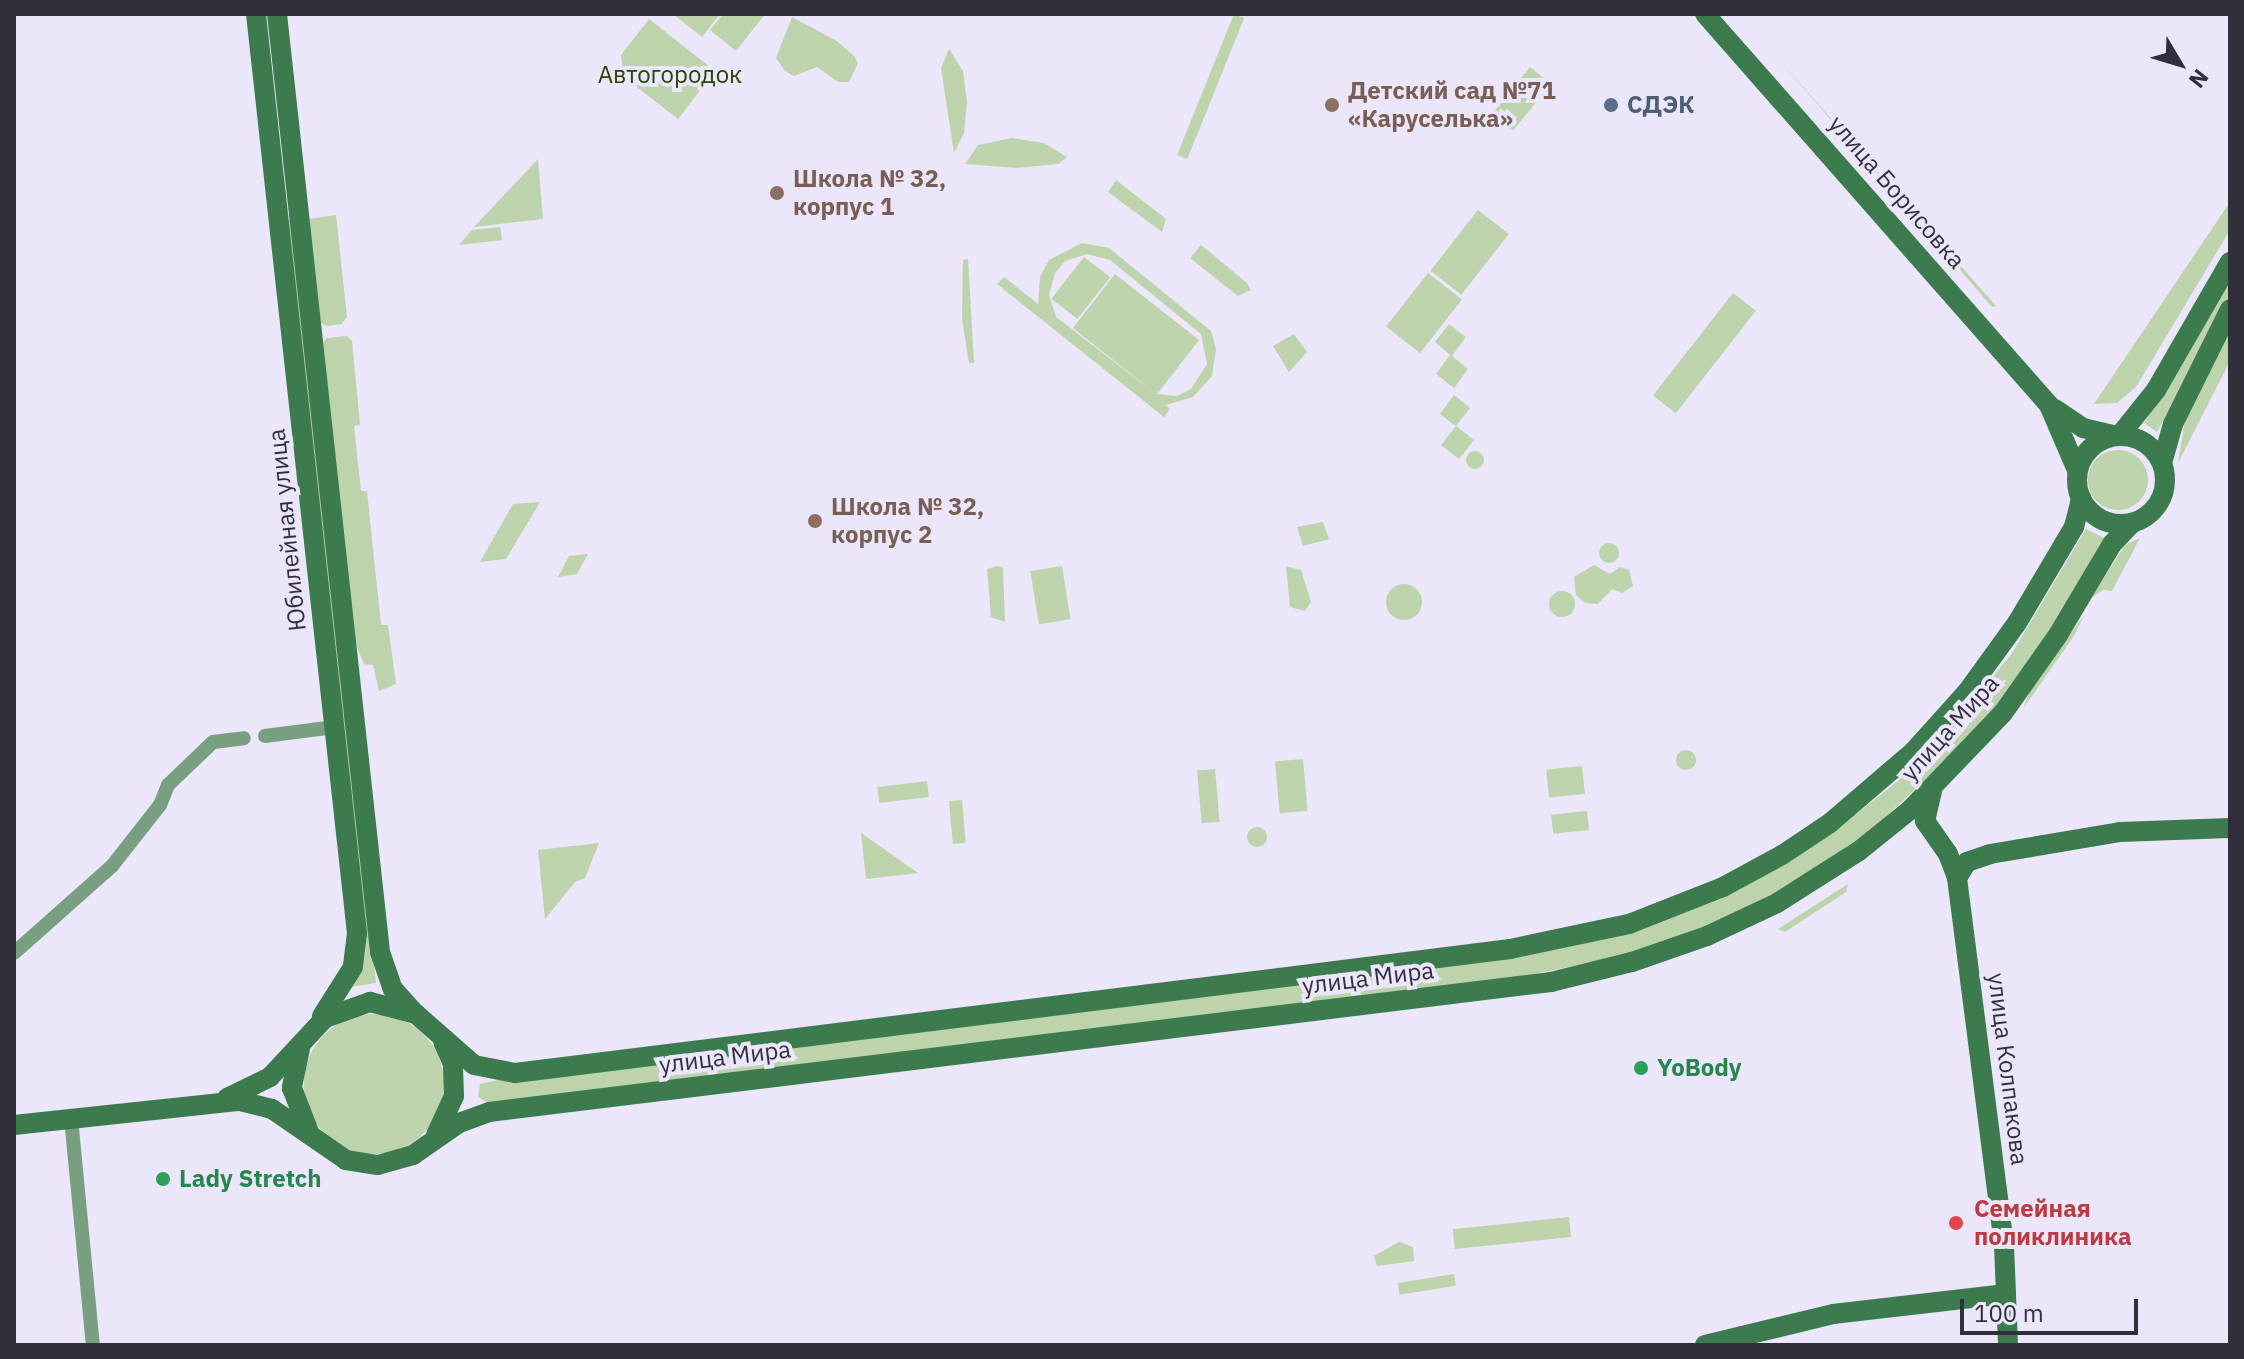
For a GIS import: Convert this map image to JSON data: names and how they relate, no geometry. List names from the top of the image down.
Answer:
{
  "streets": {
    "main road": [
      "улица Борисовка",
      "Юбилейная улица",
      "улица Мира",
      "улица Колпакова"
    ]
  },
  "crossings": [
    ["улица Борисовка", "улица Мира"],
    ["Юбилейная улица", "улица Мира"]
  ],
  "parks": ["Автогородок"],
  "places": [
    "Детский сад №71 «Каруселька»",
    "СДЭК",
    "Школа № 32, корпус 1",
    "Школа № 32, корпус 2",
    "YoBody",
    "Lady Stretch",
    "Семейная поликлиника"
  ],
  "scale_bar": "100 m",
  "north": "bottom right"
}
